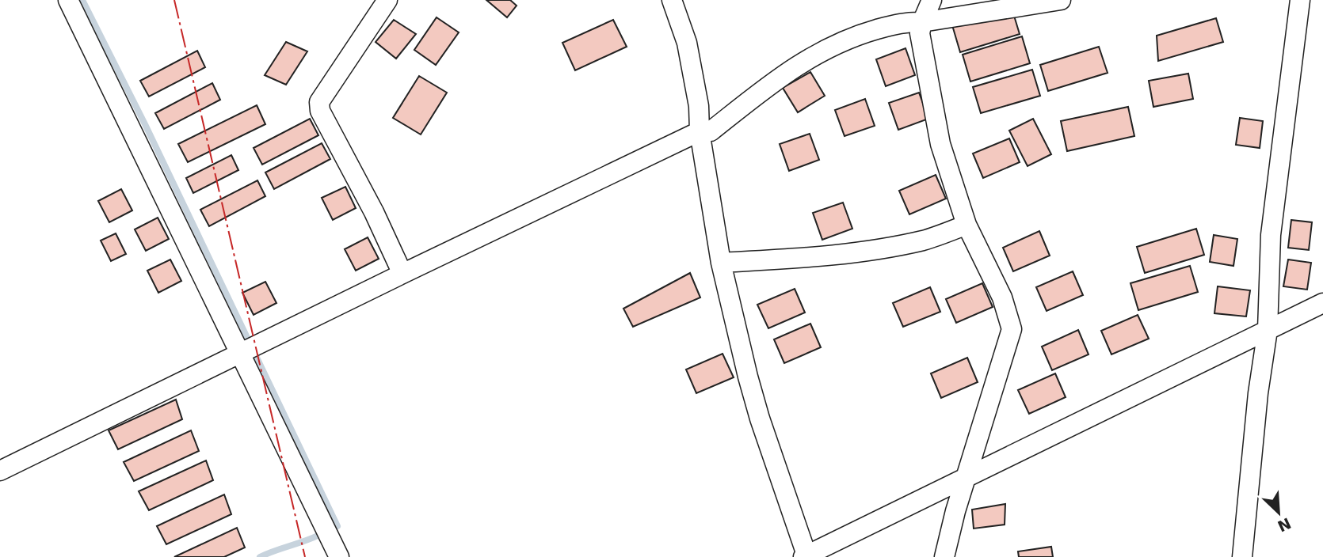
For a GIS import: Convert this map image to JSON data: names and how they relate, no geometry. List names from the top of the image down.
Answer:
{
  "north": "bottom right"
}
